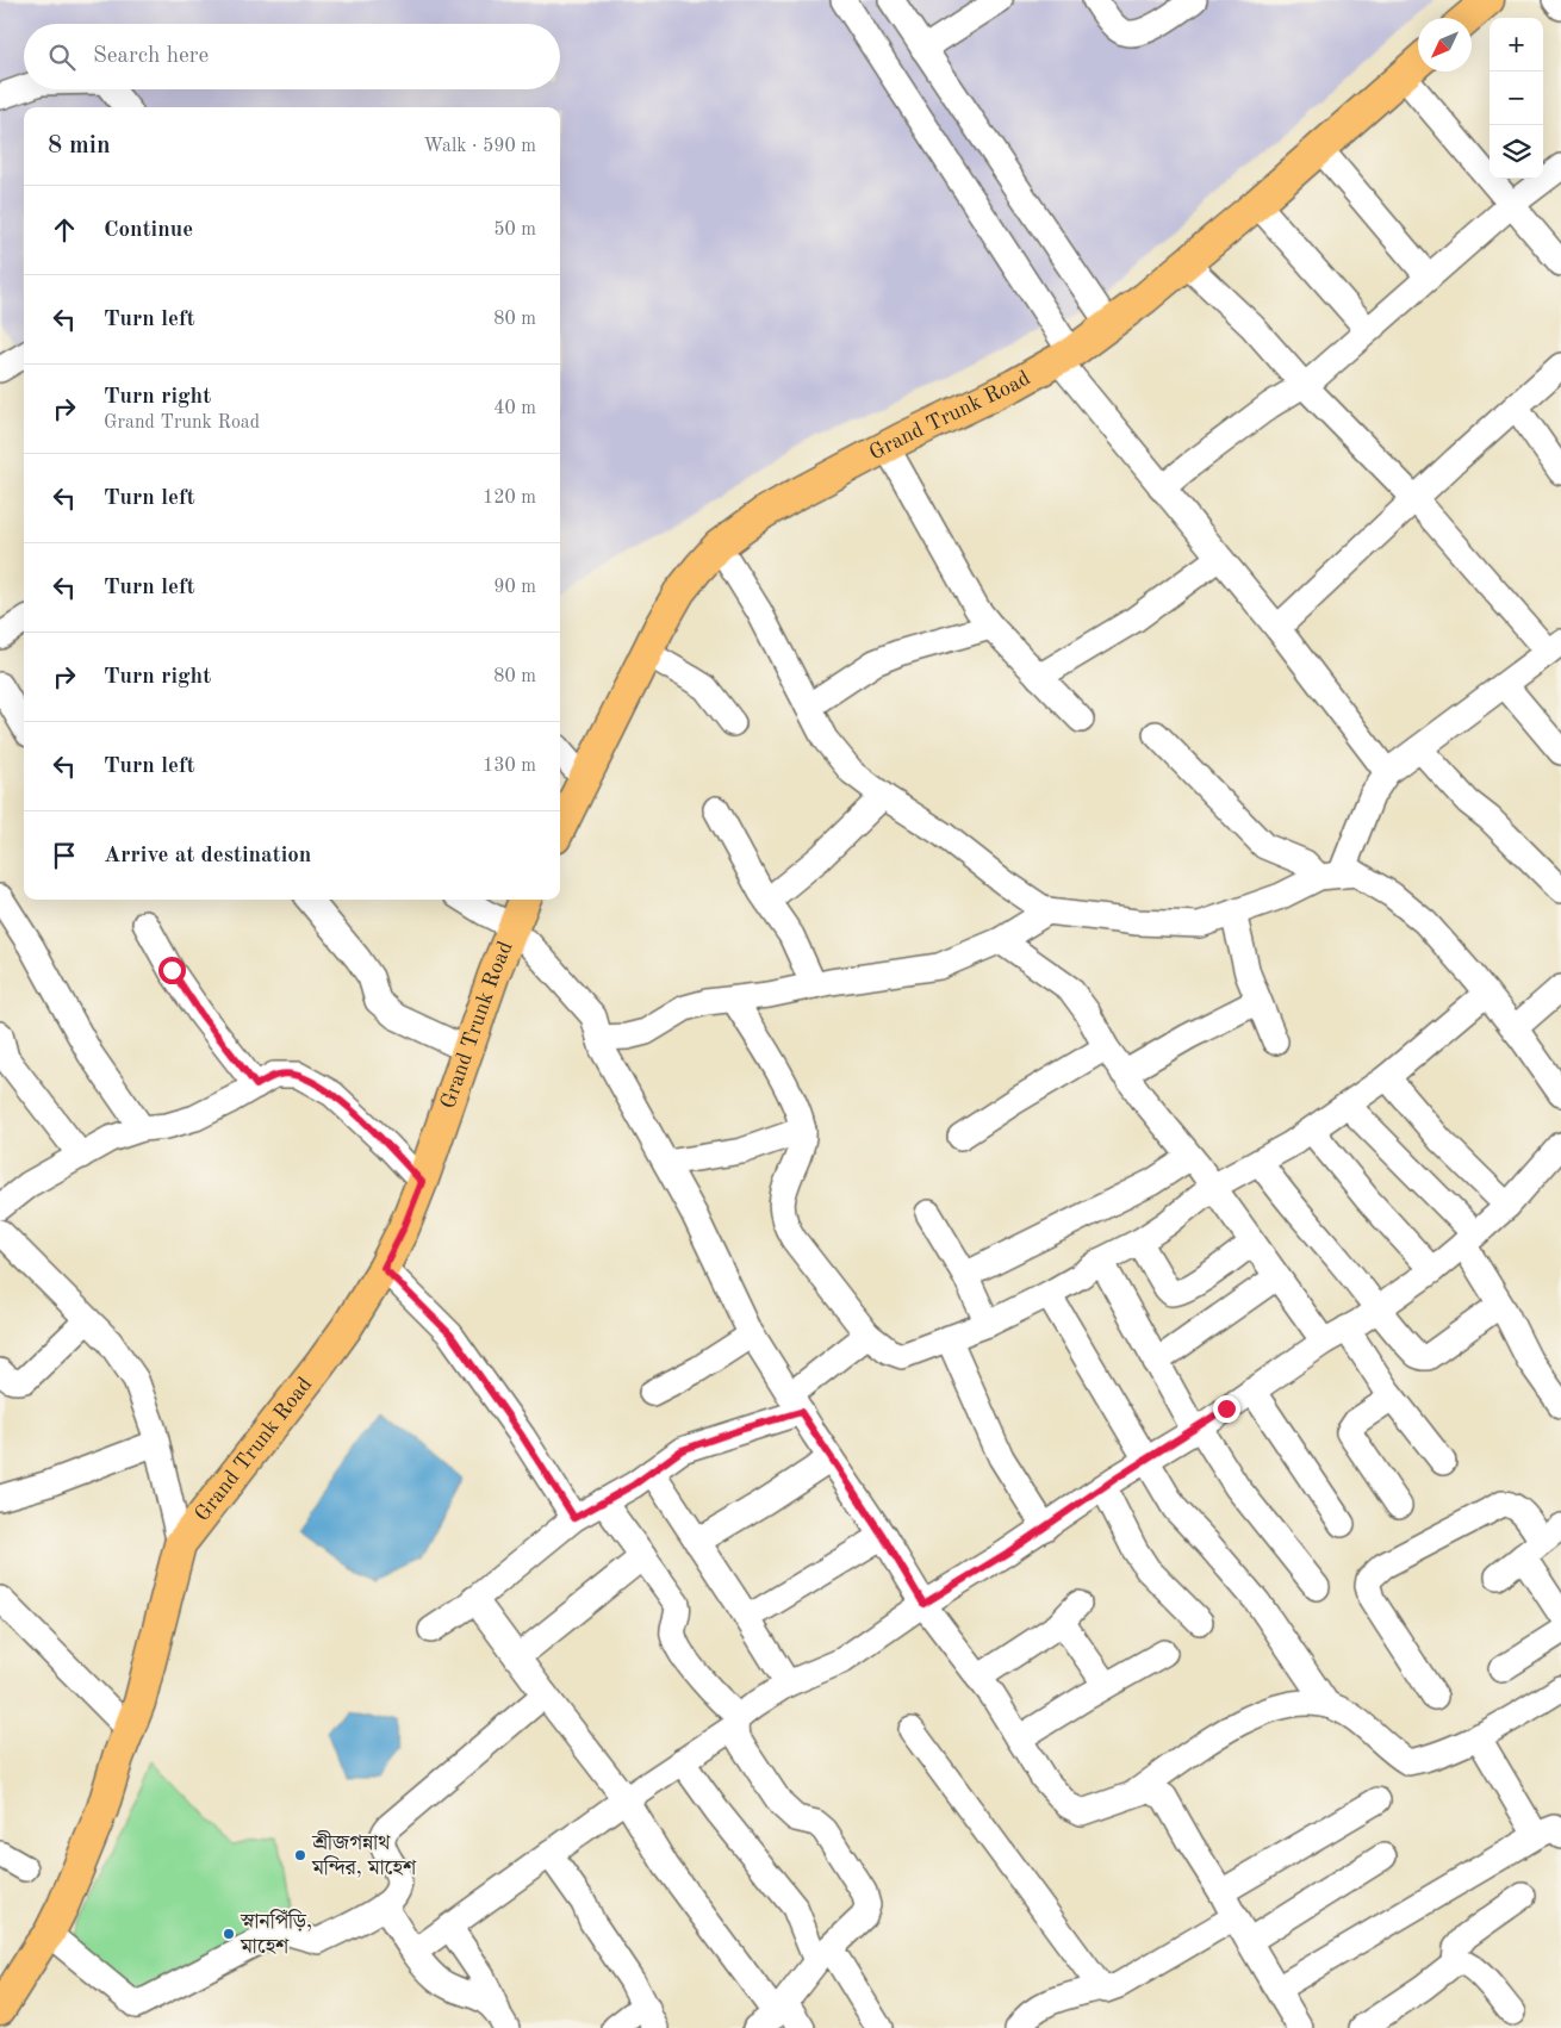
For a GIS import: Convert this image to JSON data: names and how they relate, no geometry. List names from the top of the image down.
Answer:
{
  "streets": {
    "main road": ["Grand Trunk Road"]
  },
  "places": ["শ্রীজগন্নাথ মন্দির, মাহেশ", "স্নানপিঁড়ি, মাহেশ"],
  "north": "bottom left",
  "page": {
    "map_buttons": ["+", "−"],
    "search": "Search here",
    "heading": ["8 min", "Walk · 590 m"],
    "list": [
      ["Continue", "50 m"],
      ["Turn left", "80 m"],
      ["Turn right", "Grand Trunk Road", "40 m"],
      ["Turn left", "120 m"],
      ["Turn left", "90 m"],
      ["Turn right", "80 m"],
      ["Turn left", "130 m"],
      "Arrive at destination"
    ]
  }
}
